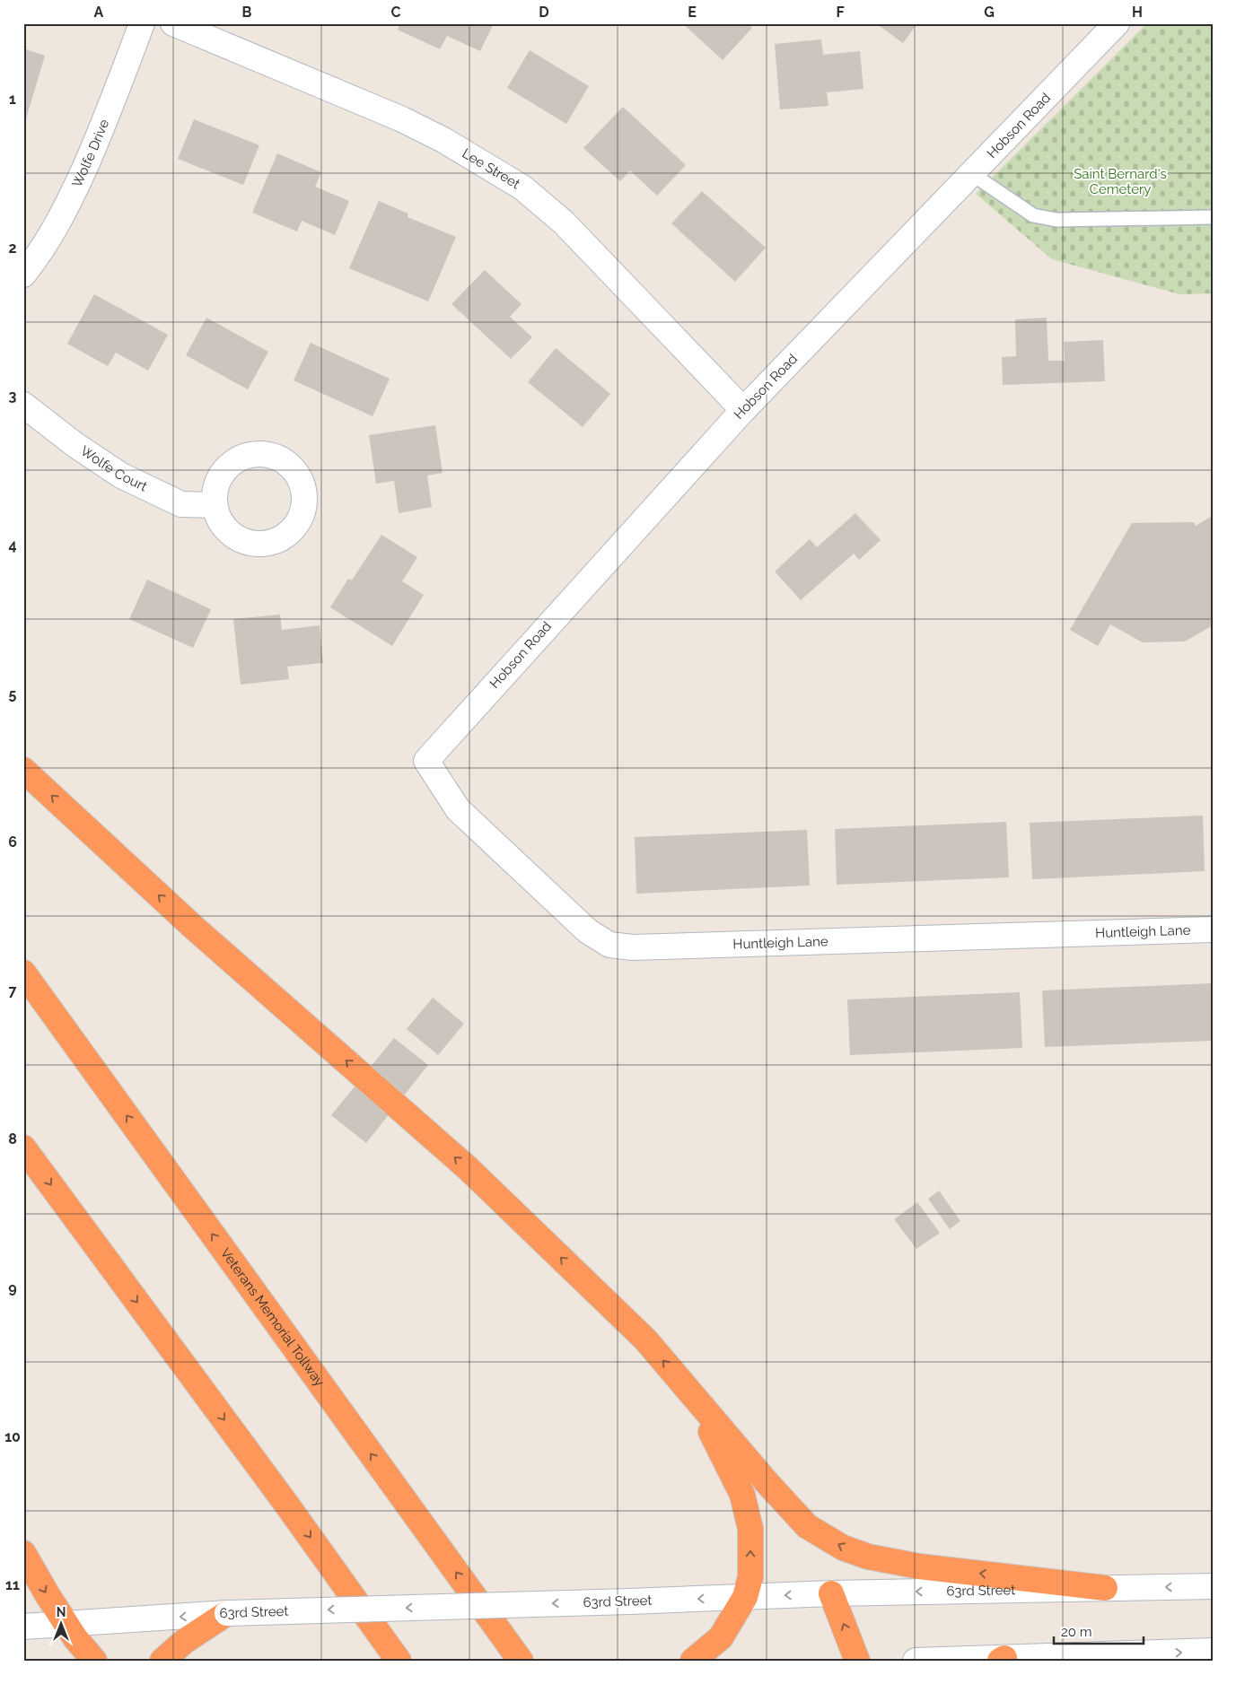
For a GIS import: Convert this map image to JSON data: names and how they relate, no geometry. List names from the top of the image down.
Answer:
{
  "streets": {
    "highway": ["Veterans Memorial Tollway"],
    "street": [
      "Hobson Road",
      "Wolfe Drive",
      "Lee Street",
      "Wolfe Court",
      "Huntleigh Lane",
      "63rd Street"
    ]
  },
  "crossings": [
    ["Hobson Road", "Lee Street"],
    ["Hobson Road", "Huntleigh Lane"]
  ],
  "one_way": ["63rd Street"],
  "parks": ["Saint Bernard's Cemetery"],
  "scale_bar": "20 m",
  "north": "top",
  "grid": {
    "columns": [
      "A",
      "B",
      "C",
      "D",
      "E",
      "F",
      "G",
      "H"
    ],
    "rows": [
      "1",
      "2",
      "3",
      "4",
      "5",
      "6",
      "7",
      "8",
      "9",
      "10",
      "11"
    ]
  }
}
